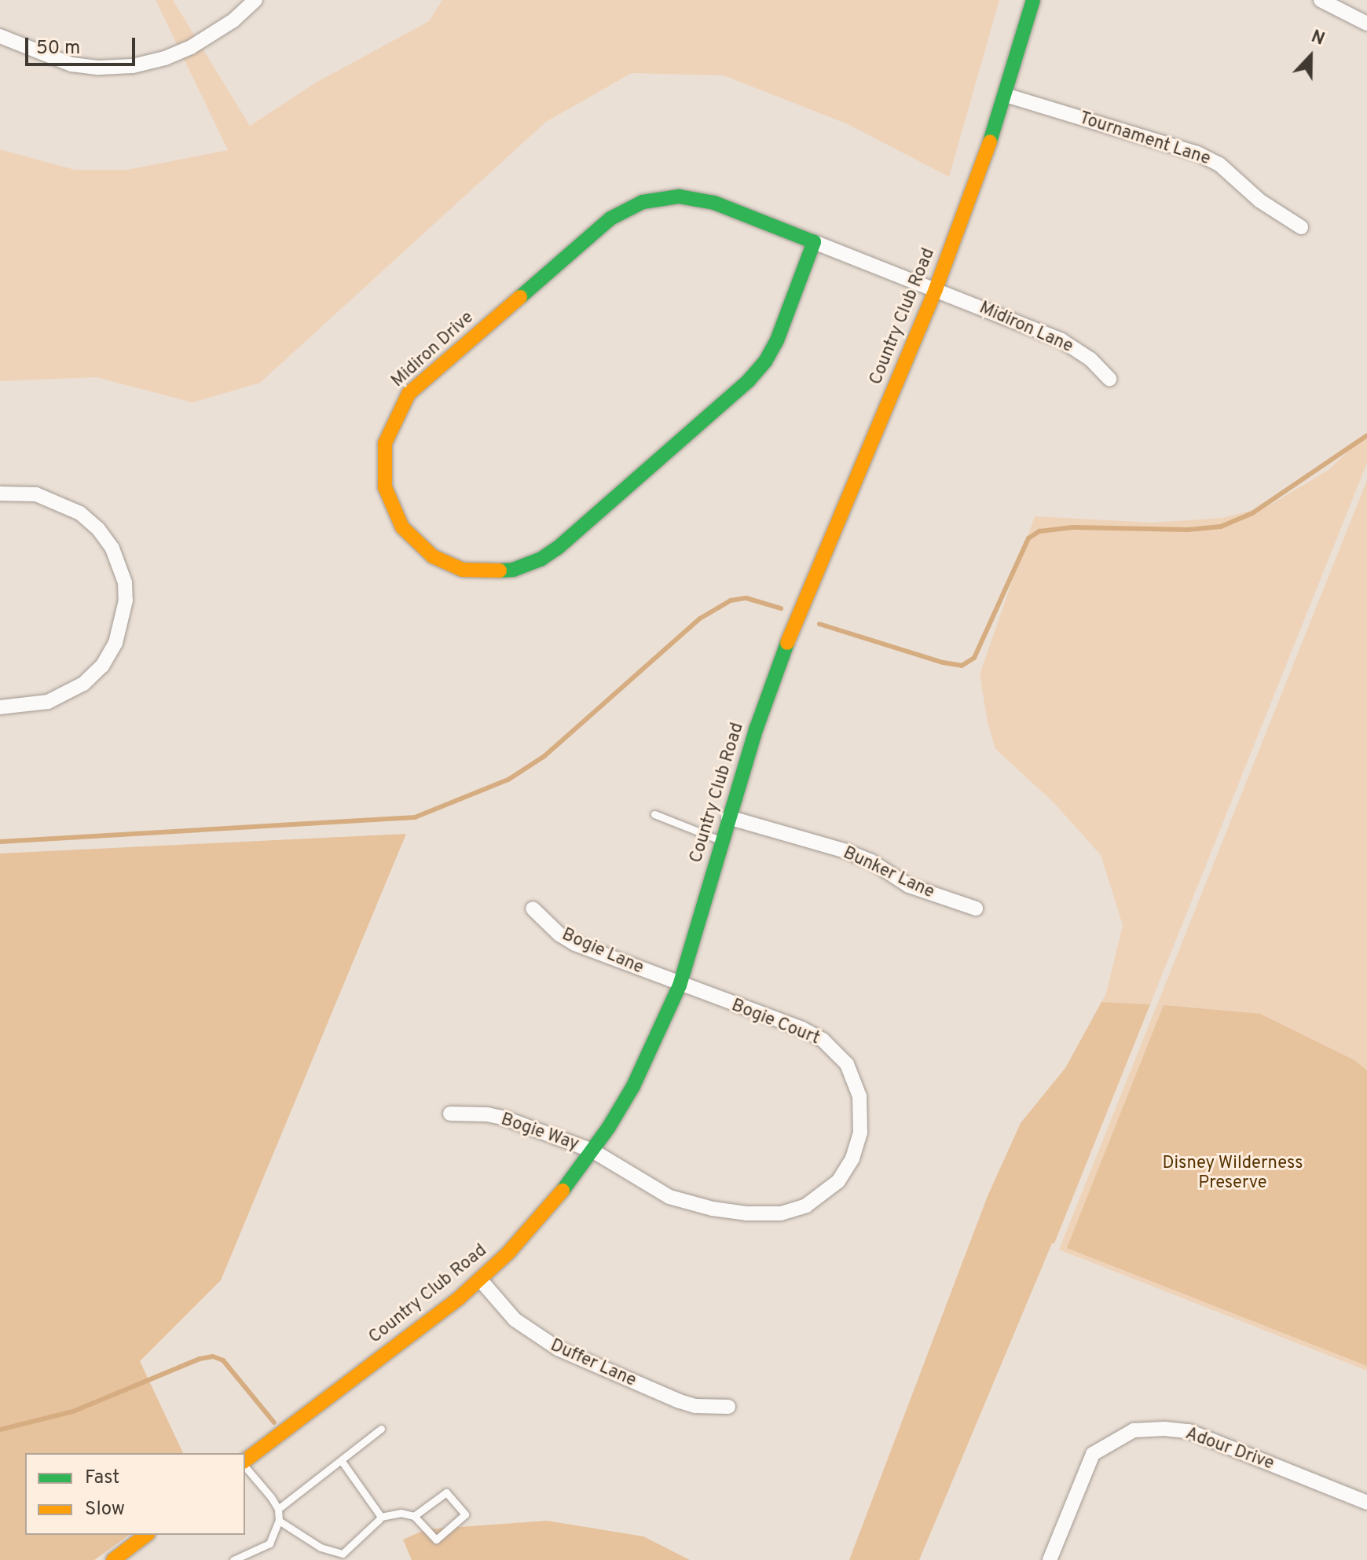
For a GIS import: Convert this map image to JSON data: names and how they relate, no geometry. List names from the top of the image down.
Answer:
{
  "streets": {
    "street": [
      "Tournament Lane",
      "Country Club Road",
      "Midiron Lane",
      "Midiron Drive",
      "Bunker Lane",
      "Bogie Lane",
      "Bogie Court",
      "Bogie Way",
      "Duffer Lane",
      "Adour Drive"
    ]
  },
  "crossings": [
    ["Tournament Lane", "Country Club Road"],
    ["Country Club Road", "Midiron Lane"],
    ["Country Club Road", "Midiron Drive"],
    ["Country Club Road", "Bunker Lane"],
    ["Country Club Road", "Bogie Lane"],
    ["Country Club Road", "Bogie Court"],
    ["Country Club Road", "Bogie Way"],
    ["Country Club Road", "Duffer Lane"],
    ["Midiron Lane", "Midiron Drive"],
    ["Bogie Lane", "Bogie Court"],
    ["Bogie Court", "Bogie Way"]
  ],
  "parks": ["Disney Wilderness Preserve"],
  "legend": ["Fast", "Slow"],
  "scale_bar": "50 m",
  "north": "top"
}
